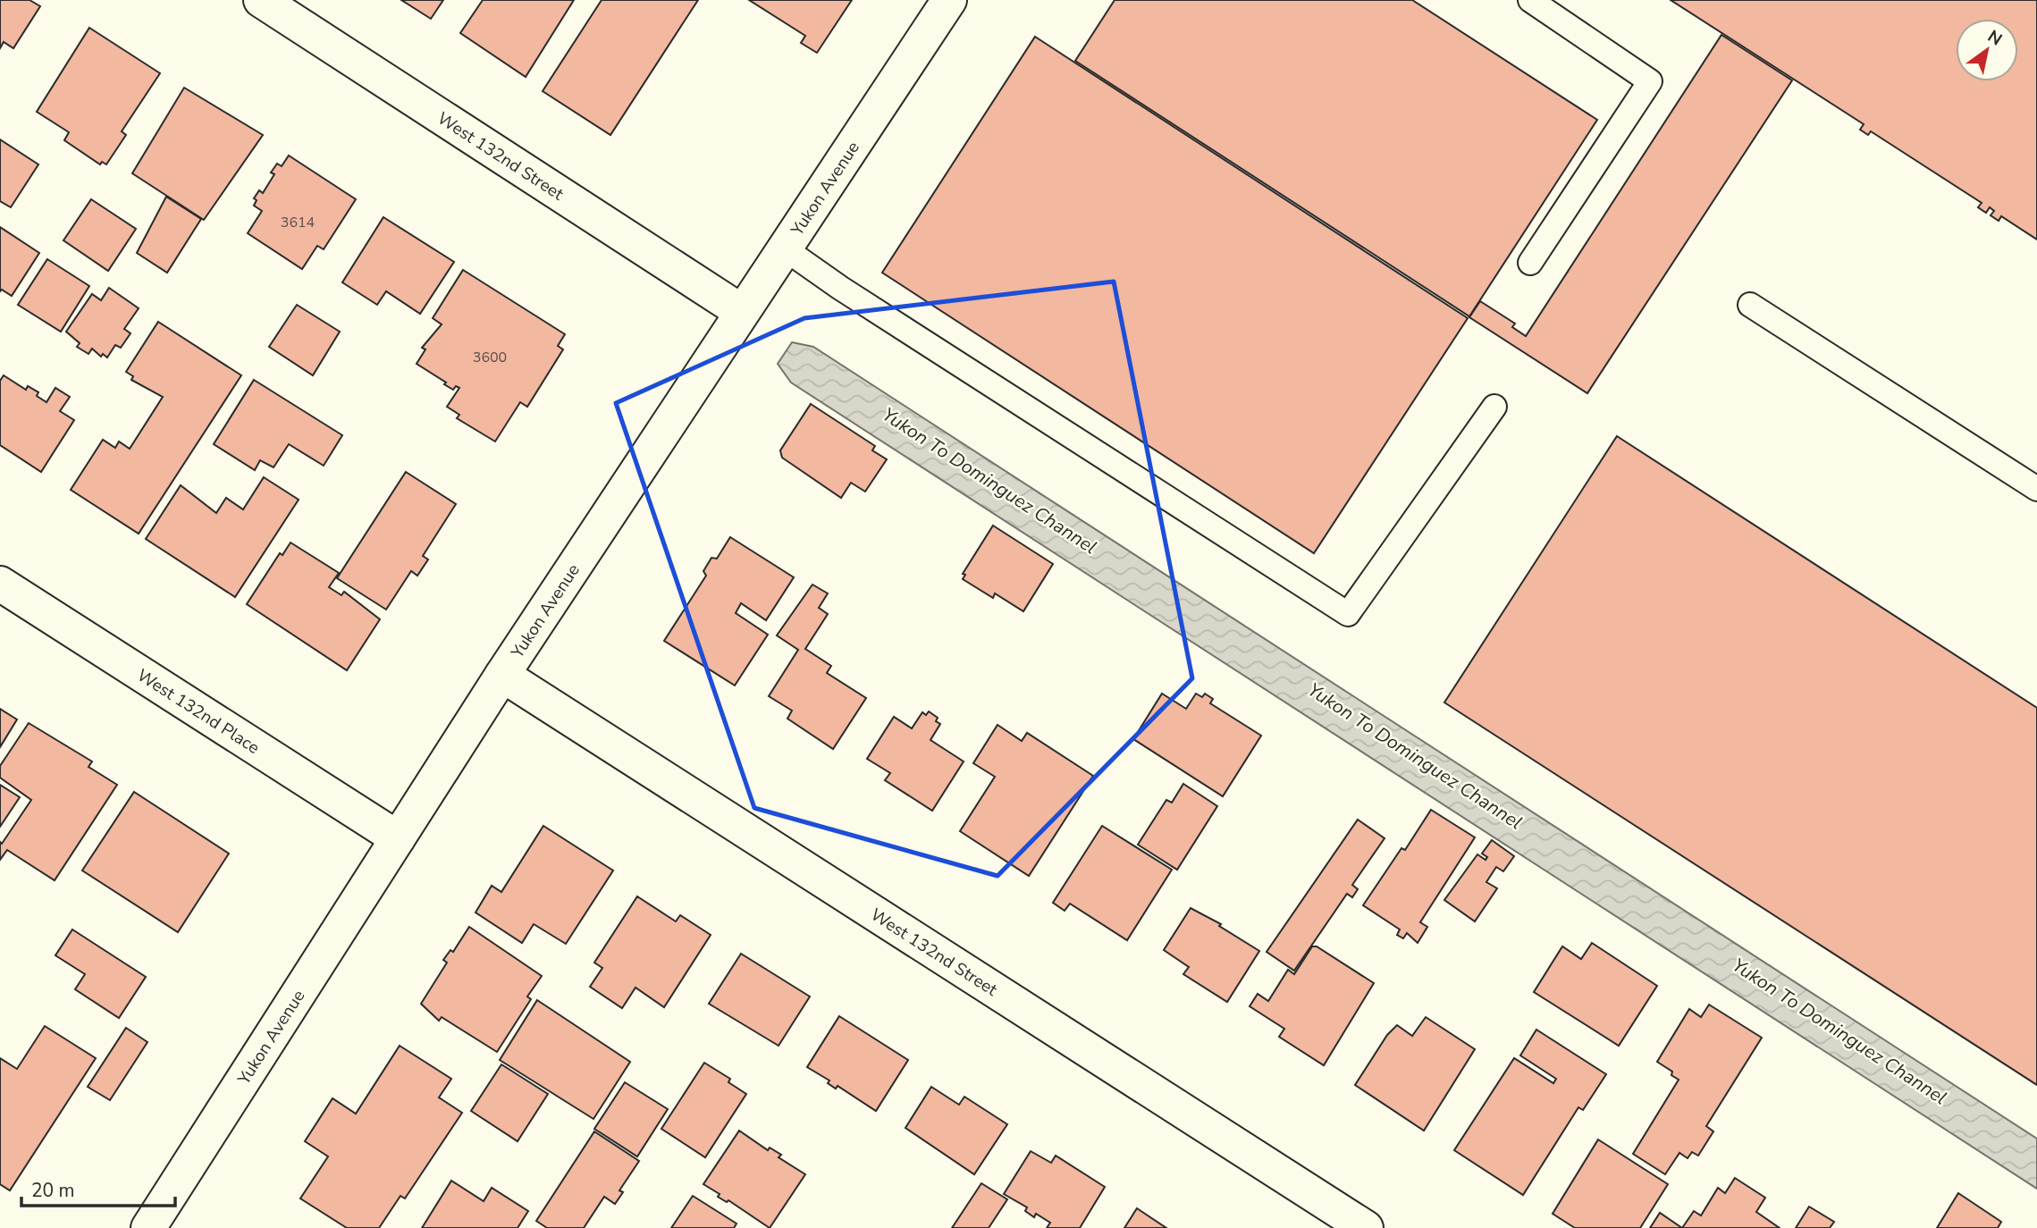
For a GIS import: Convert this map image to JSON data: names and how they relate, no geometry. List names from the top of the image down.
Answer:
{
  "streets": {
    "street": ["West 132nd Street", "Yukon Avenue", "West 132nd Place"]
  },
  "crossings": [
    ["West 132nd Street", "Yukon Avenue"],
    ["Yukon Avenue", "West 132nd Place"]
  ],
  "water": ["Yukon To Dominguez Channel"],
  "house_numbers": ["3614", "3600"],
  "scale_bar": "20 m",
  "north": "top right"
}
